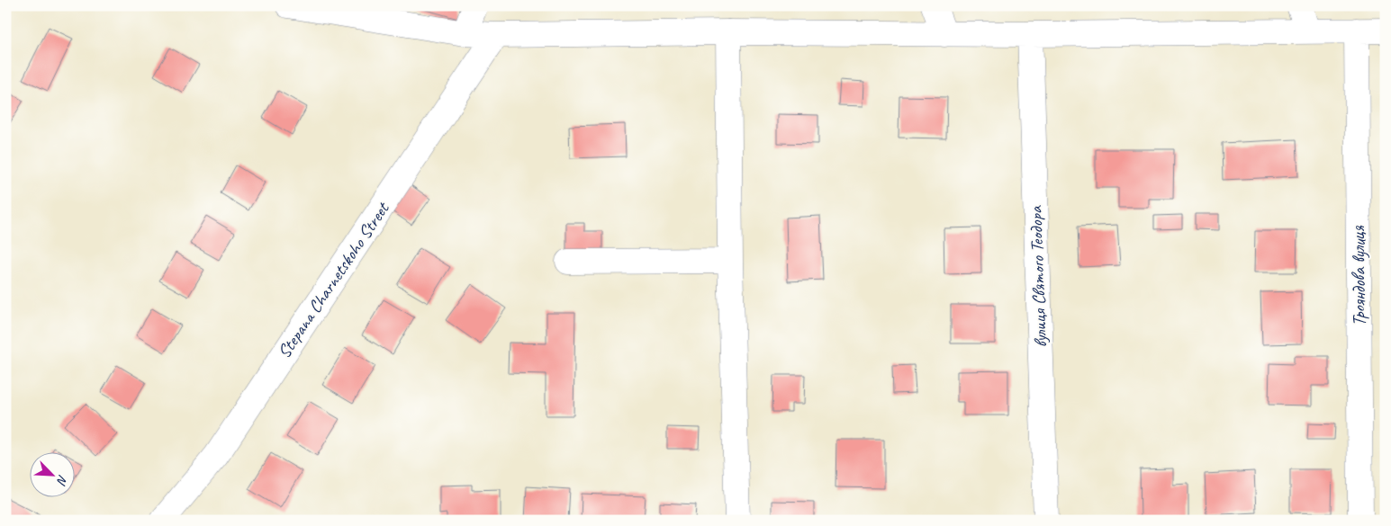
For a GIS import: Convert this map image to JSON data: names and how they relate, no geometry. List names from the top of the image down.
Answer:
{
  "streets": {
    "street": ["Трояндова вулиця", "вулиця Святого Теодора", "Stepana Charnetskoho Street"]
  },
  "north": "bottom right"
}
